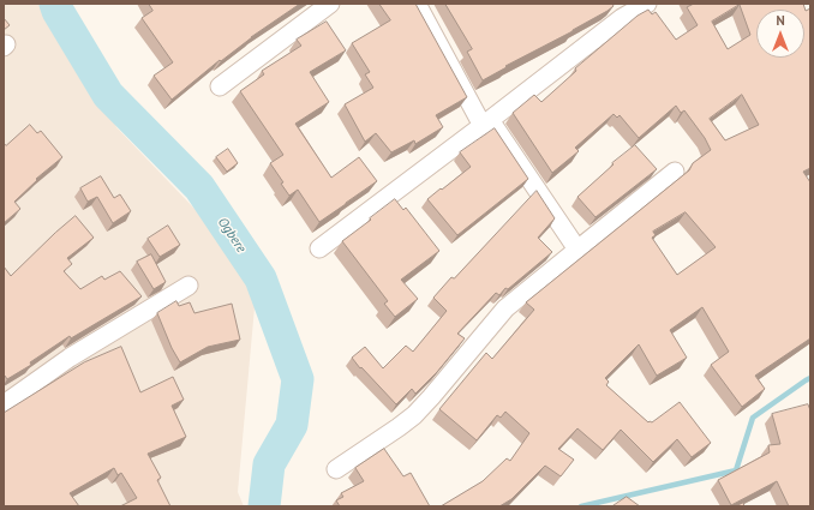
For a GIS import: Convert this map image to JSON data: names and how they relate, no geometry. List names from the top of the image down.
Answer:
{
  "water": ["Ogbere"],
  "north": "top"
}
